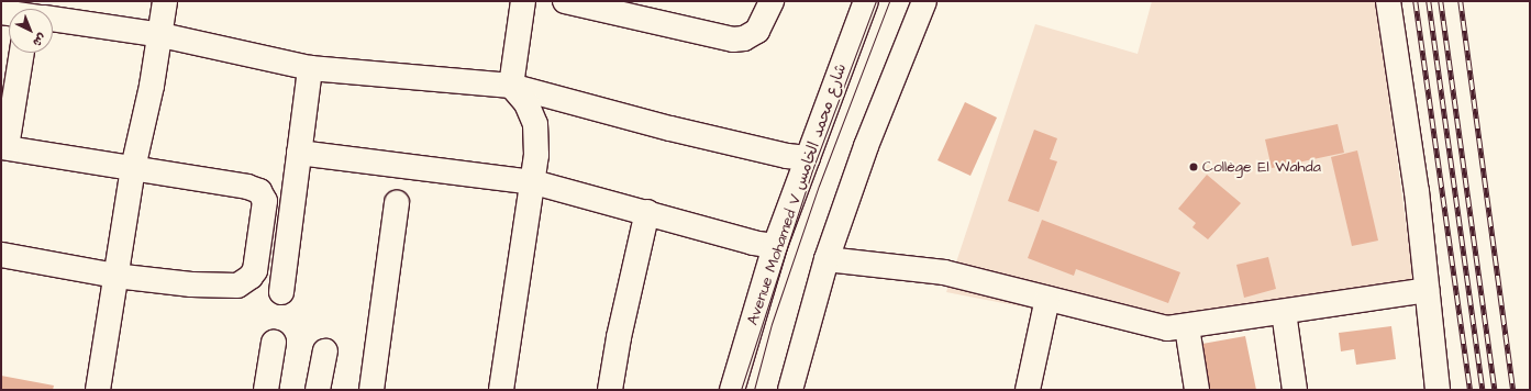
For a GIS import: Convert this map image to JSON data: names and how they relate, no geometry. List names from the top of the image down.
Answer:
{
  "streets": {
    "street": ["Avenue Mohamed V شارع محمد الخامس"]
  },
  "places": ["Collège El Wahda"],
  "north": "bottom right"
}
